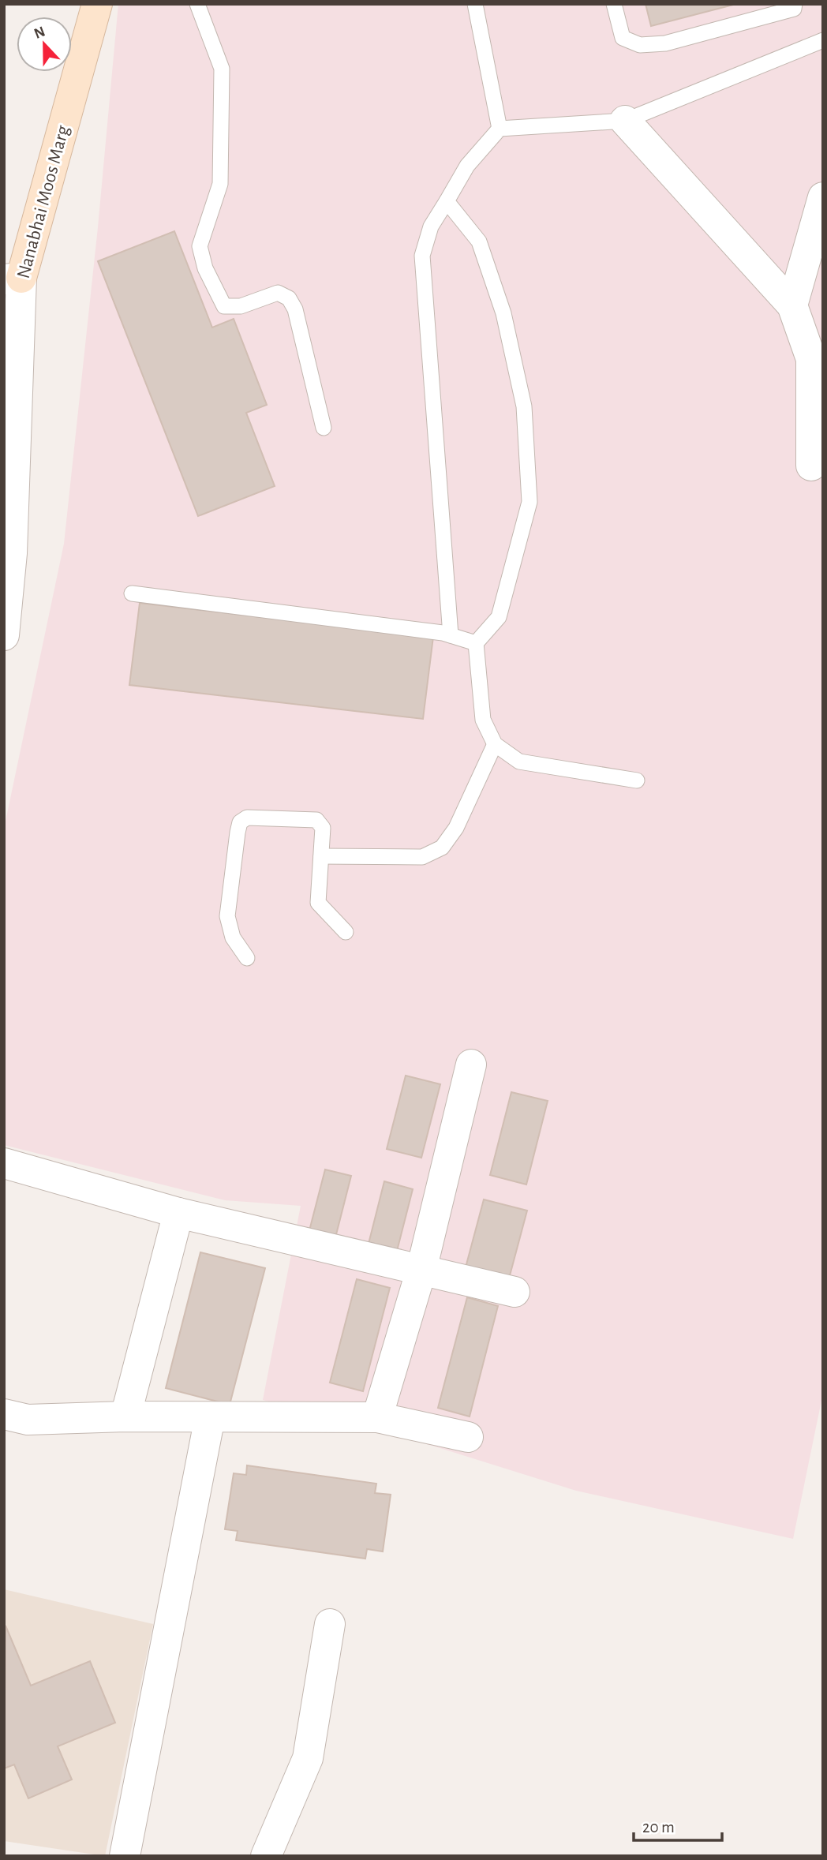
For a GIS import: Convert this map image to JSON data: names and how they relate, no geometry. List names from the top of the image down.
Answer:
{
  "streets": {
    "street": ["Nanabhai Moos Marg"]
  },
  "scale_bar": "20 m",
  "north": "top"
}
